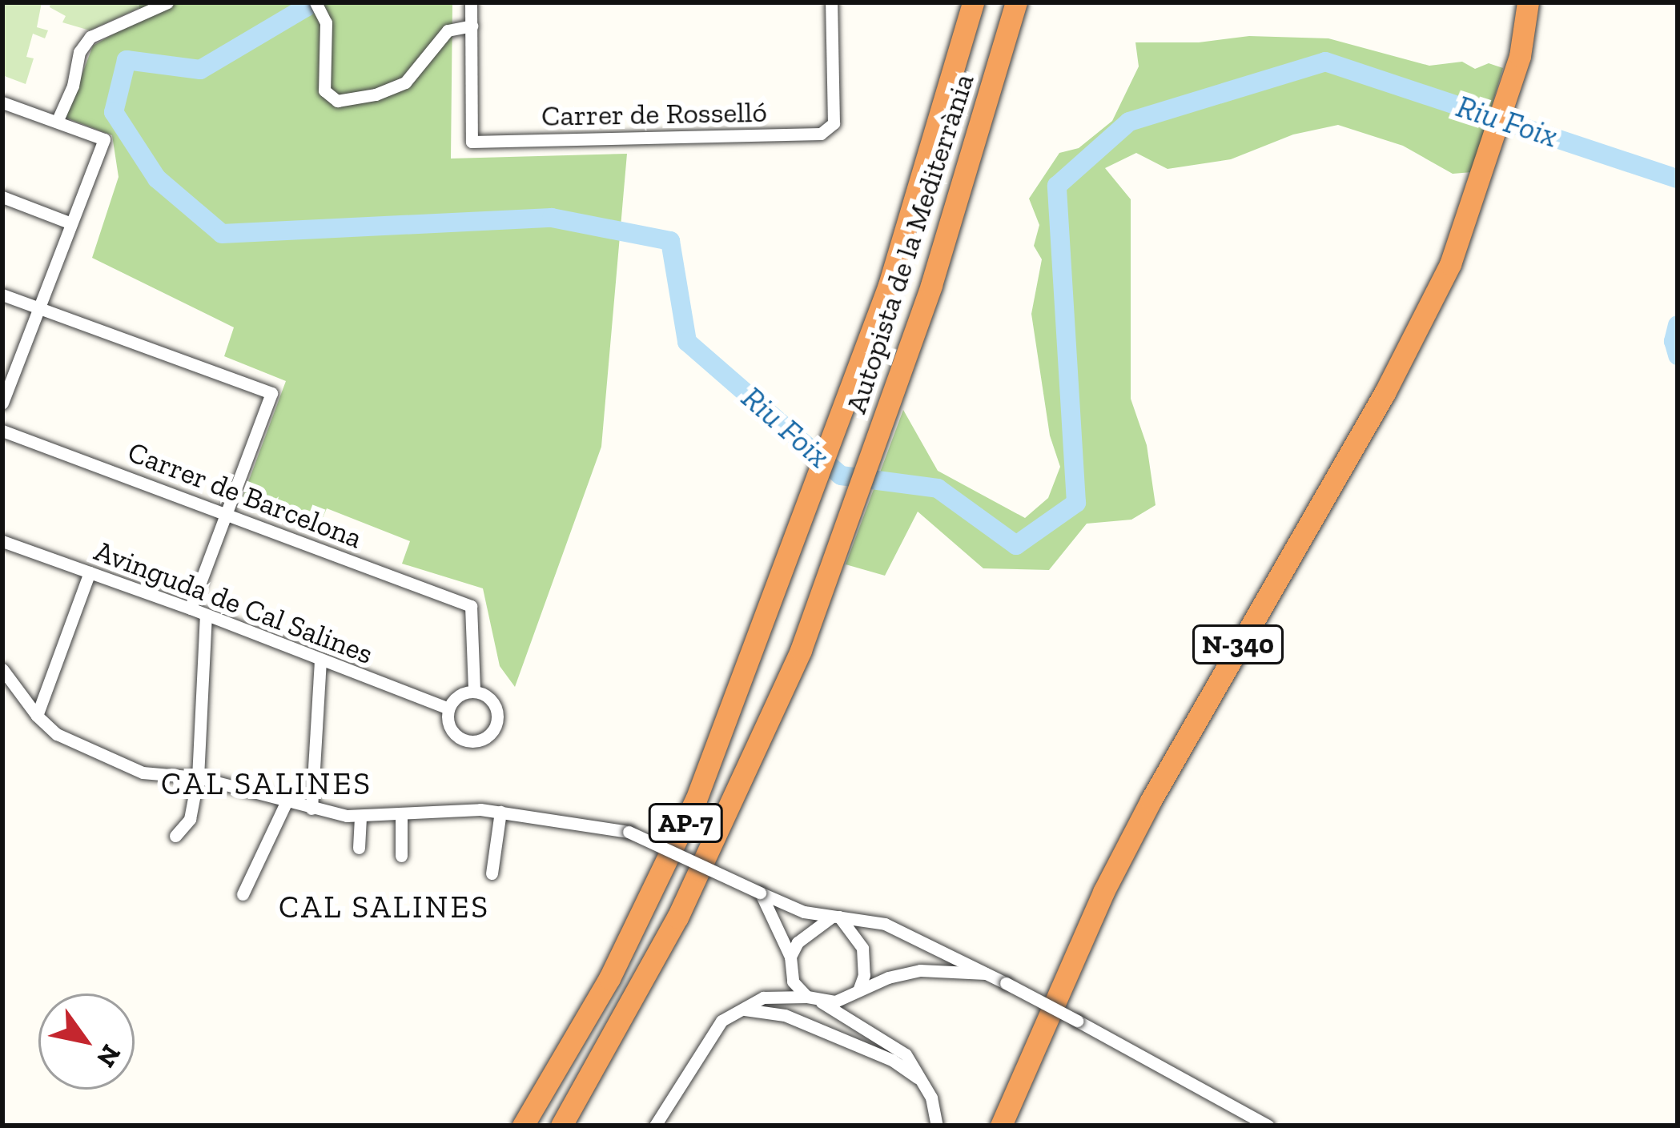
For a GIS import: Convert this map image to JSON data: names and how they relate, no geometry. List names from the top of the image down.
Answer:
{
  "streets": {
    "highway": ["Autopista de la Mediterrània", "N-340", "AP-7"],
    "street": ["Carrer de Rosselló", "Carrer de Barcelona", "Avinguda de Cal Salines"]
  },
  "crossings": [
    ["Carrer de Barcelona", "Avinguda de Cal Salines"]
  ],
  "districts": ["CAL SALINES", "CAL SALINES"],
  "water": ["Riu Foix"],
  "north": "bottom right"
}
